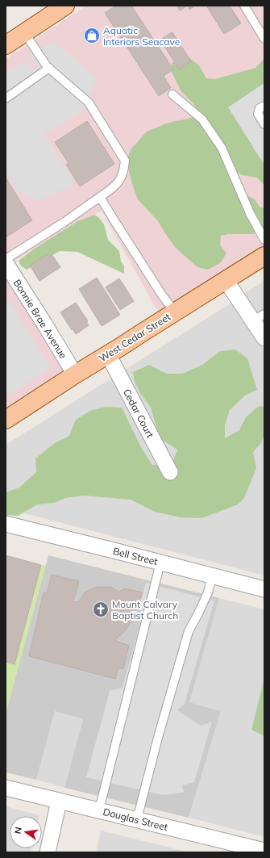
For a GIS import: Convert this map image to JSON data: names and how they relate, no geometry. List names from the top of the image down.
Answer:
{
  "streets": {
    "main road": ["West Cedar Street"],
    "street": [
      "Bonnie Brae Avenue",
      "Cedar Court",
      "Bell Street",
      "Douglas Street"
    ]
  },
  "crossings": [
    ["Bonnie Brae Avenue", "West Cedar Street"],
    ["West Cedar Street", "Cedar Court"]
  ],
  "places": {
    "shop": ["Aquatic Interiors Seacave"],
    "church": ["Mount Calvary Baptist Church"]
  },
  "north": "left"
}
